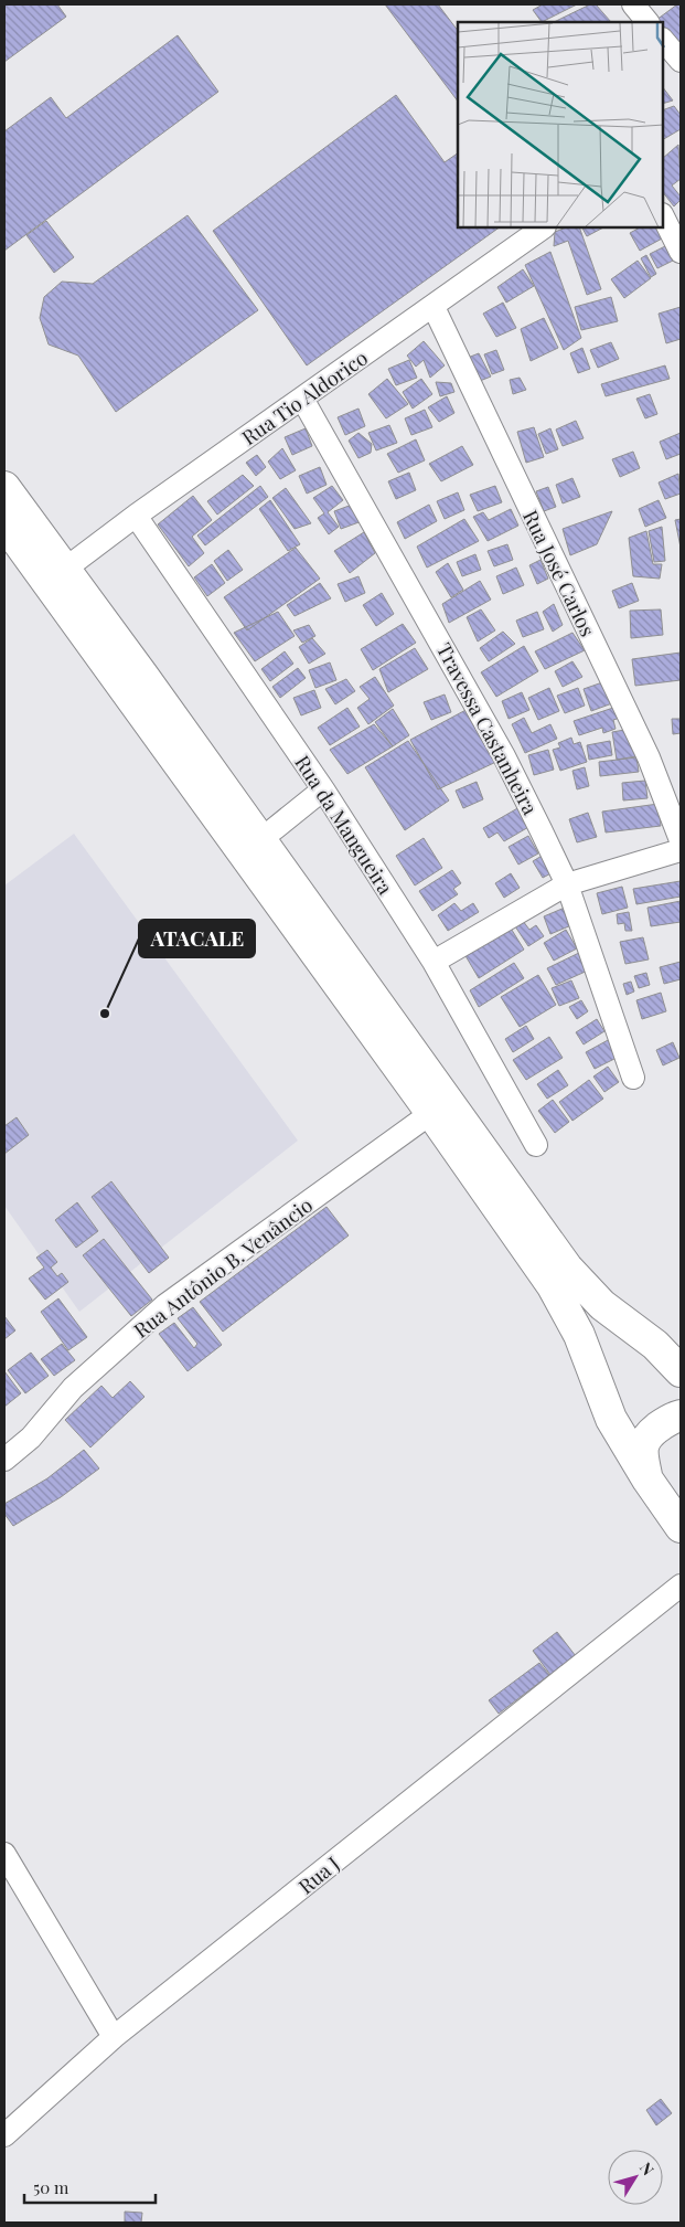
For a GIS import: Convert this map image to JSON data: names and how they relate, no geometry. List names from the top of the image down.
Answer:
{
  "streets": {
    "street": [
      "Rua Tio Aldorico",
      "Rua José Carlos",
      "Travessa Castanheira",
      "Rua da Mangueira",
      "Rua Antônio B. Venâncio",
      "Rua J"
    ]
  },
  "crossings": [
    ["Rua Tio Aldorico", "Rua José Carlos"],
    ["Rua Tio Aldorico", "Travessa Castanheira"],
    ["Rua Tio Aldorico", "Rua da Mangueira"]
  ],
  "places": ["ATACALE"],
  "scale_bar": "50 m",
  "north": "top right"
}
